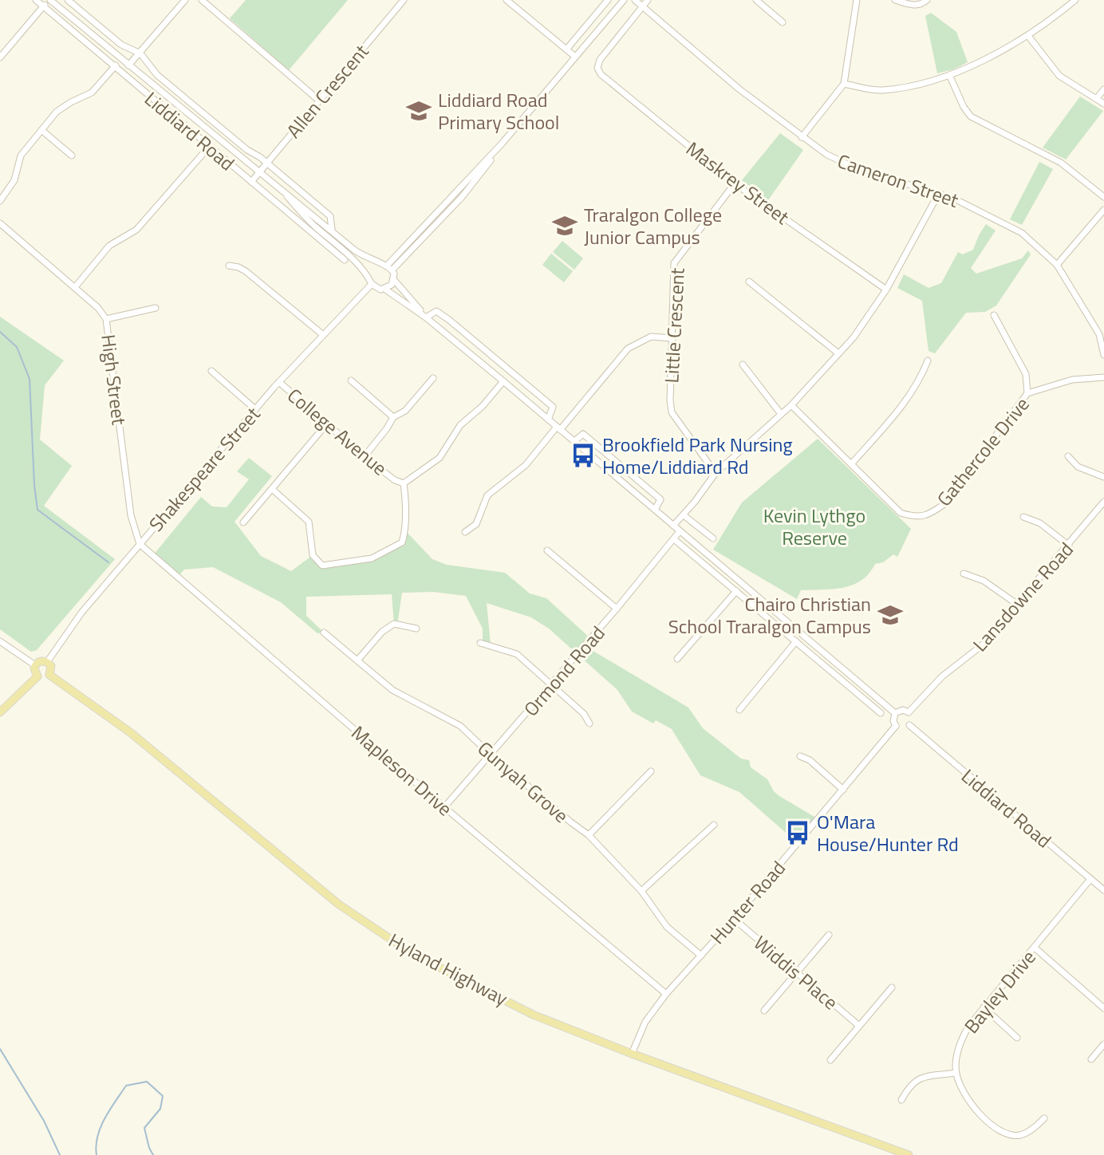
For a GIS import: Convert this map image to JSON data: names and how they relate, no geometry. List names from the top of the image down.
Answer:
{
  "streets": {
    "main road": ["Hyland Highway"],
    "street": [
      "Allen Crescent",
      "Liddiard Road",
      "Cameron Street",
      "Maskrey Street",
      "Little Crescent",
      "High Street",
      "College Avenue",
      "Gathercole Drive",
      "Shakespeare Street",
      "Lansdowne Road",
      "Ormond Road",
      "Mapleson Drive",
      "Gunyah Grove",
      "Hunter Road",
      "Widdis Place",
      "Bayley Drive"
    ]
  },
  "crossings": [
    ["Allen Crescent", "Liddiard Road"],
    ["Liddiard Road", "Shakespeare Street"],
    ["Liddiard Road", "Lansdowne Road"],
    ["Liddiard Road", "Hunter Road"],
    ["Liddiard Road", "Bayley Drive"],
    ["Cameron Street", "Maskrey Street"],
    ["Maskrey Street", "Little Crescent"],
    ["High Street", "Shakespeare Street"],
    ["High Street", "Mapleson Drive"],
    ["College Avenue", "Shakespeare Street"],
    ["Shakespeare Street", "Mapleson Drive"],
    ["Shakespeare Street", "Hyland Highway"],
    ["Lansdowne Road", "Hunter Road"],
    ["Ormond Road", "Mapleson Drive"],
    ["Ormond Road", "Gunyah Grove"],
    ["Mapleson Drive", "Hunter Road"],
    ["Gunyah Grove", "Hunter Road"],
    ["Hunter Road", "Hyland Highway"],
    ["Hunter Road", "Widdis Place"]
  ],
  "parks": ["Kevin Lythgo Reserve"],
  "places": {
    "school or university": ["Liddiard Road Primary School", "Traralgon College Junior Campus", "Chairo Christian School Traralgon Campus"],
    "bus stop": ["Brookfield Park Nursing Home/Liddiard Rd", "O'Mara House/Hunter Rd"]
  }
}
